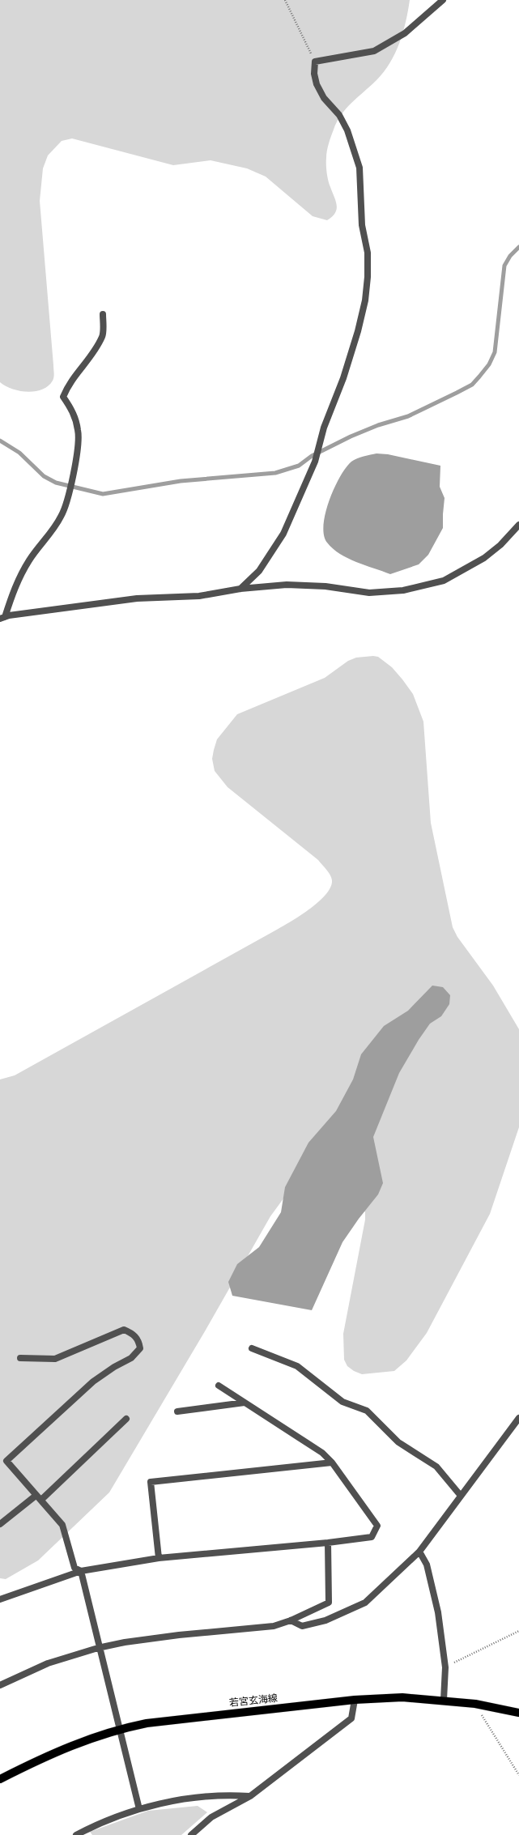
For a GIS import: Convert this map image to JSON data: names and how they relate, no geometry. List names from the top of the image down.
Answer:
{
  "streets": {
    "main road": ["若宮玄海線"]
  }
}
